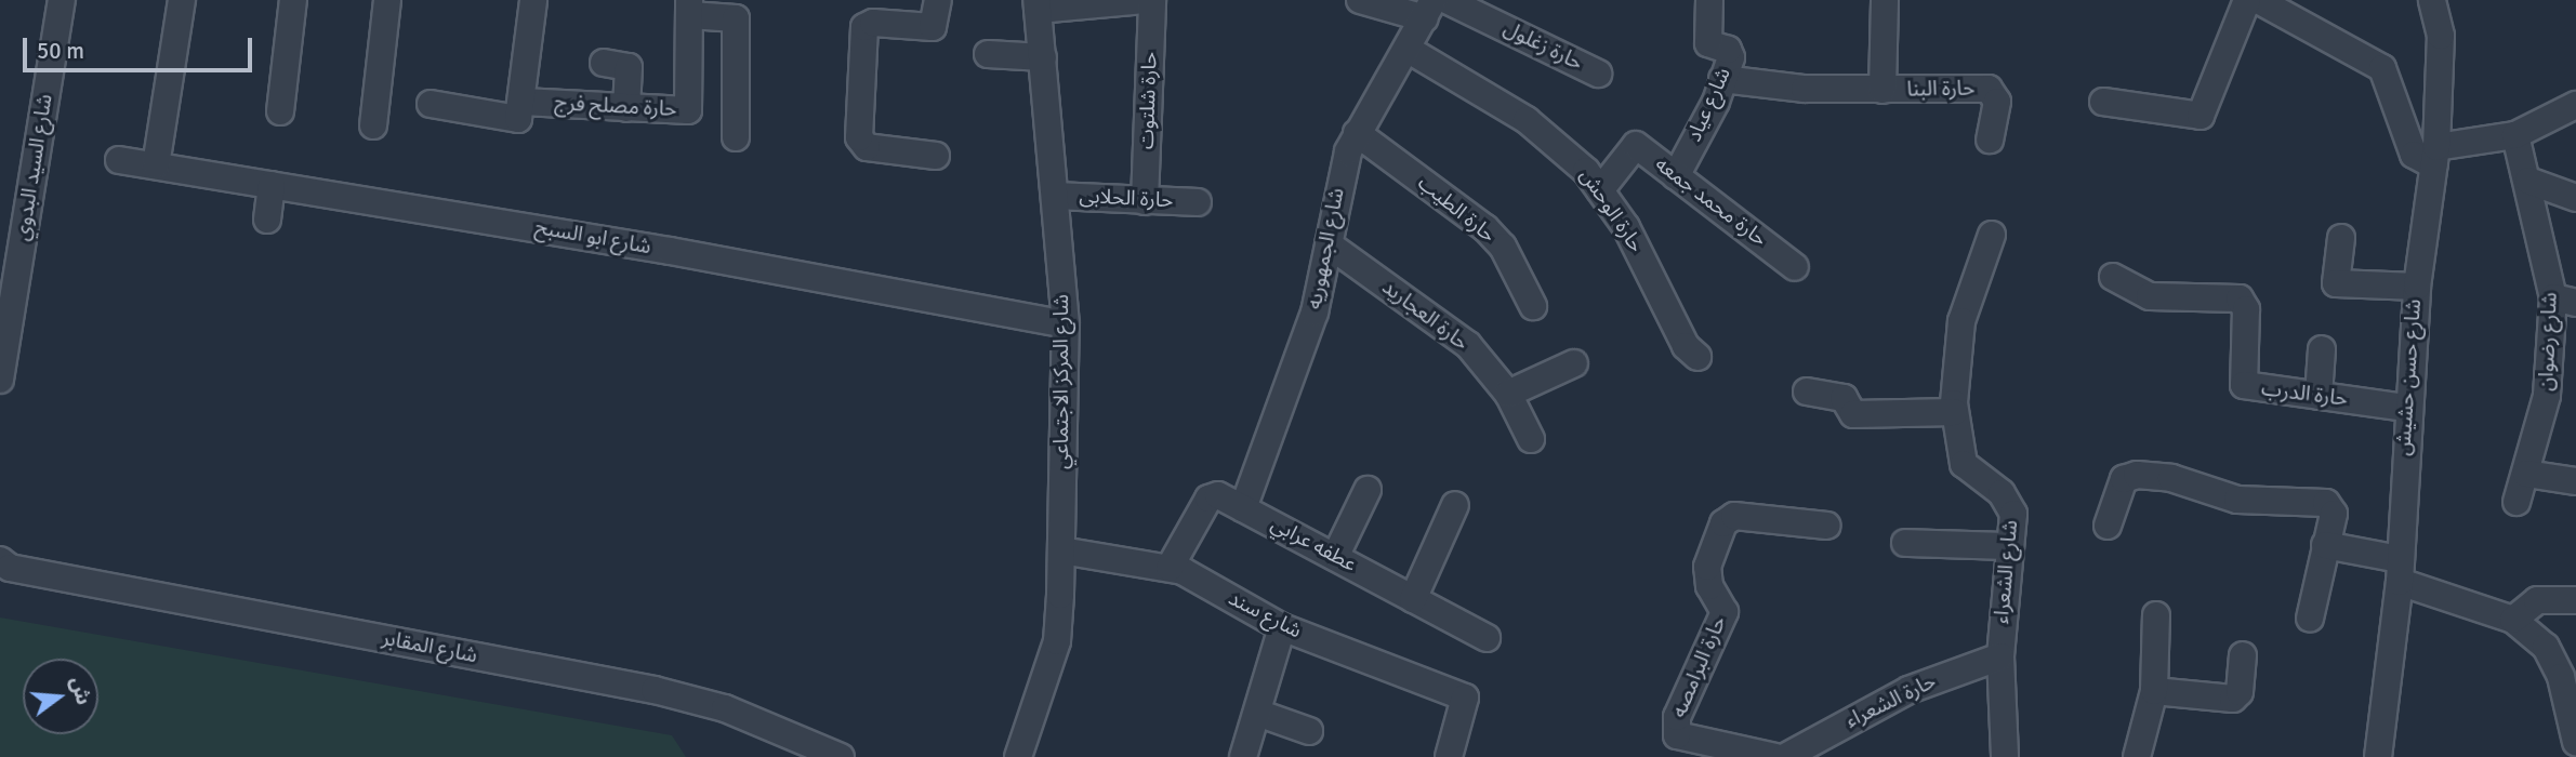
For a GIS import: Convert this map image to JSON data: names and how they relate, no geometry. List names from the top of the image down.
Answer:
{
  "streets": {
    "street": [
      "حارة زغلول",
      "حارة البنا",
      "حارة شلتوت",
      "شارع عياد",
      "حارة مصلح فرج",
      "شارع السيد البدوي",
      "حارة الحلابى",
      "حارة محمد جمعه",
      "حارة الطيب",
      "حارة الوحش",
      "شارع ابو السبح",
      "شارع الجمهوريه",
      "حارة العجاريد",
      "شارع رضوان",
      "شارع حسن حشيش",
      "شارع المركز الاجتماعي",
      "حارة الدرب",
      "عطفه عرابي",
      "شارع الشعراء",
      "شارع سند",
      "شارع المقابر",
      "حارة البرامصه",
      "حارة الشعراء"
    ]
  },
  "crossings": [
    ["حارة البنا", "شارع عياد"],
    ["حارة شلتوت", "حارة الحلابى"],
    ["شارع عياد", "حارة محمد جمعه"],
    ["حارة الحلابى", "شارع المركز الاجتماعي"],
    ["حارة محمد جمعه", "حارة الوحش"],
    ["حارة الطيب", "شارع الجمهوريه"],
    ["حارة الوحش", "شارع الجمهوريه"],
    ["شارع ابو السبح", "شارع المركز الاجتماعي"],
    ["شارع الجمهوريه", "حارة العجاريد"],
    ["شارع الجمهوريه", "عطفه عرابي"],
    ["شارع حسن حشيش", "حارة الدرب"],
    ["شارع المركز الاجتماعي", "شارع سند"],
    ["عطفه عرابي", "شارع سند"],
    ["شارع الشعراء", "حارة الشعراء"]
  ],
  "scale_bar": "50 m",
  "north": "right"
}
